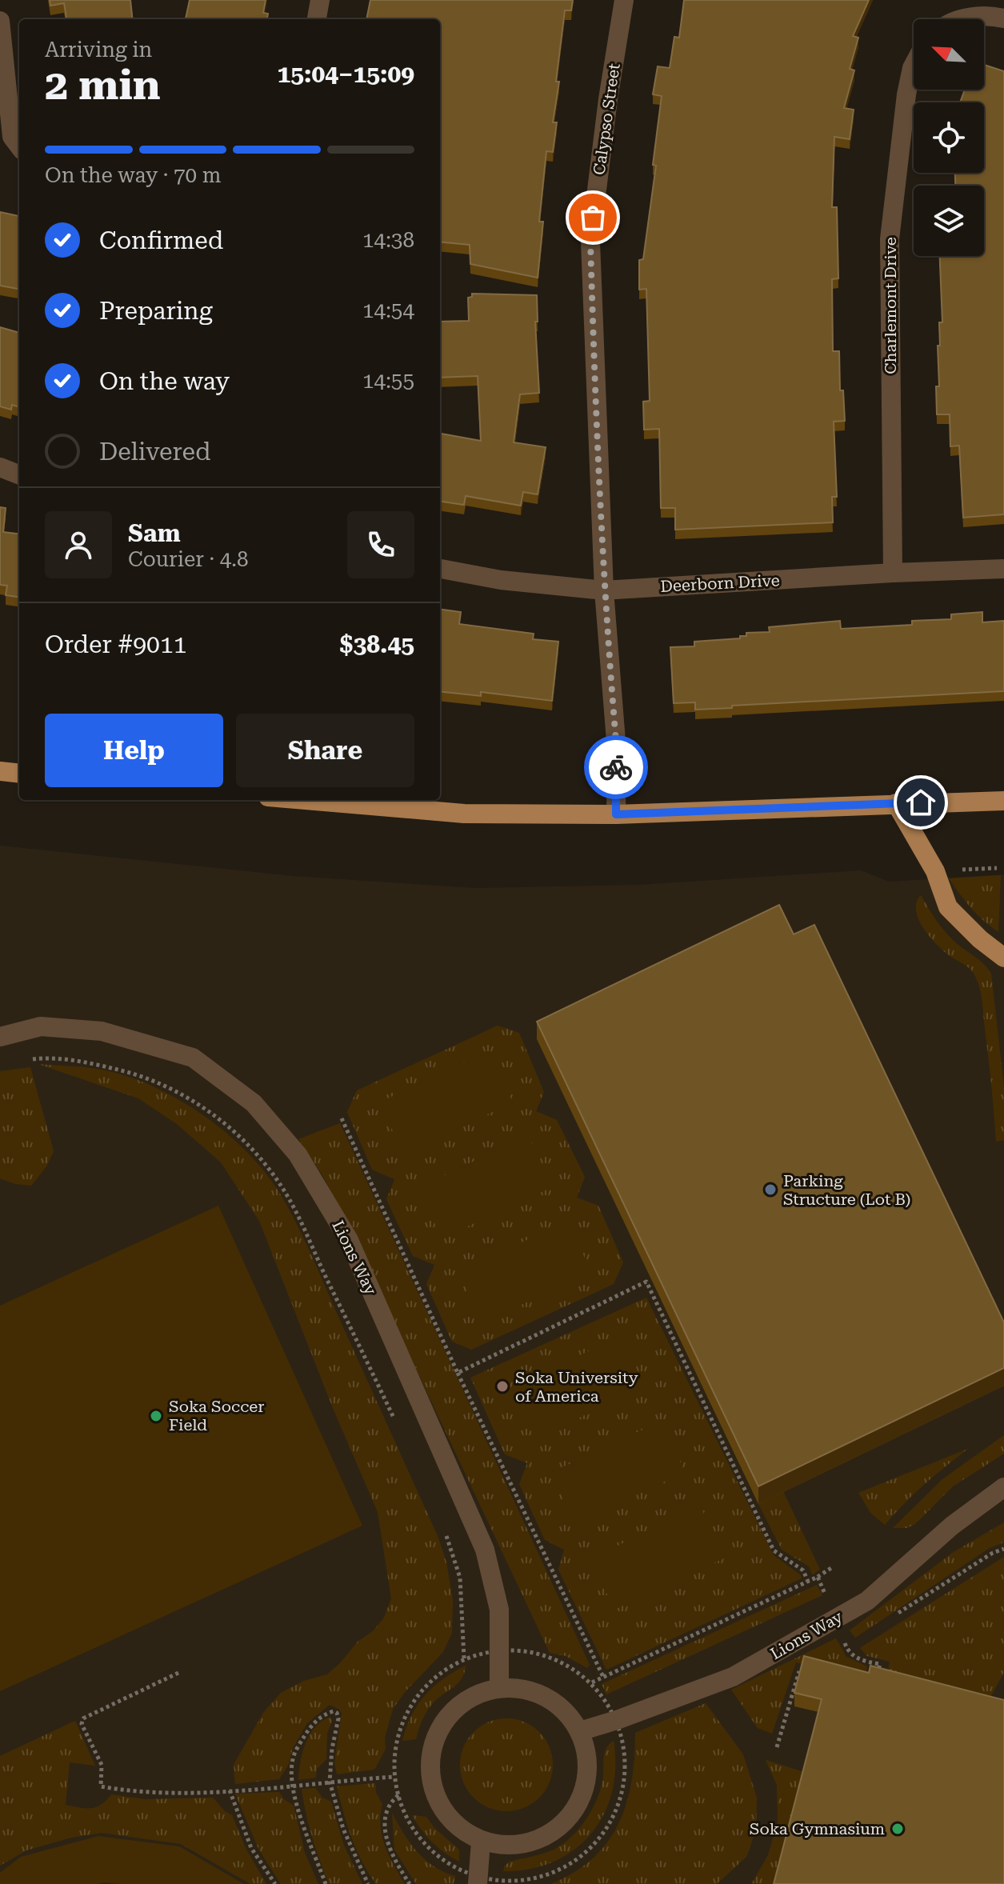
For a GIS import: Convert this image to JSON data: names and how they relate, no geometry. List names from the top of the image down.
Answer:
{
  "streets": {
    "street": [
      "Calypso Street",
      "Charlemont Drive",
      "Deerborn Drive",
      "Lions Way"
    ]
  },
  "crossings": [
    ["Calypso Street", "Deerborn Drive"],
    ["Charlemont Drive", "Deerborn Drive"]
  ],
  "places": [
    "Parking Structure (Lot B)",
    "Soka University of America",
    "Soka Soccer Field",
    "Soka Gymnasium"
  ],
  "north": "top left",
  "page": {
    "heading": ["2 min", "Arriving in", "15:04–15:09"],
    "panel": [
      "Sam",
      "Courier · 4.8",
      "Order #9011",
      "$38.45"
    ],
    "bar": "On the way · 70 m",
    "list": [
      ["Confirmed", "14:38"],
      ["Preparing", "14:54"],
      ["On the way", "14:55"],
      "Delivered"
    ],
    "buttons": ["Help", "Share"]
  }
}
